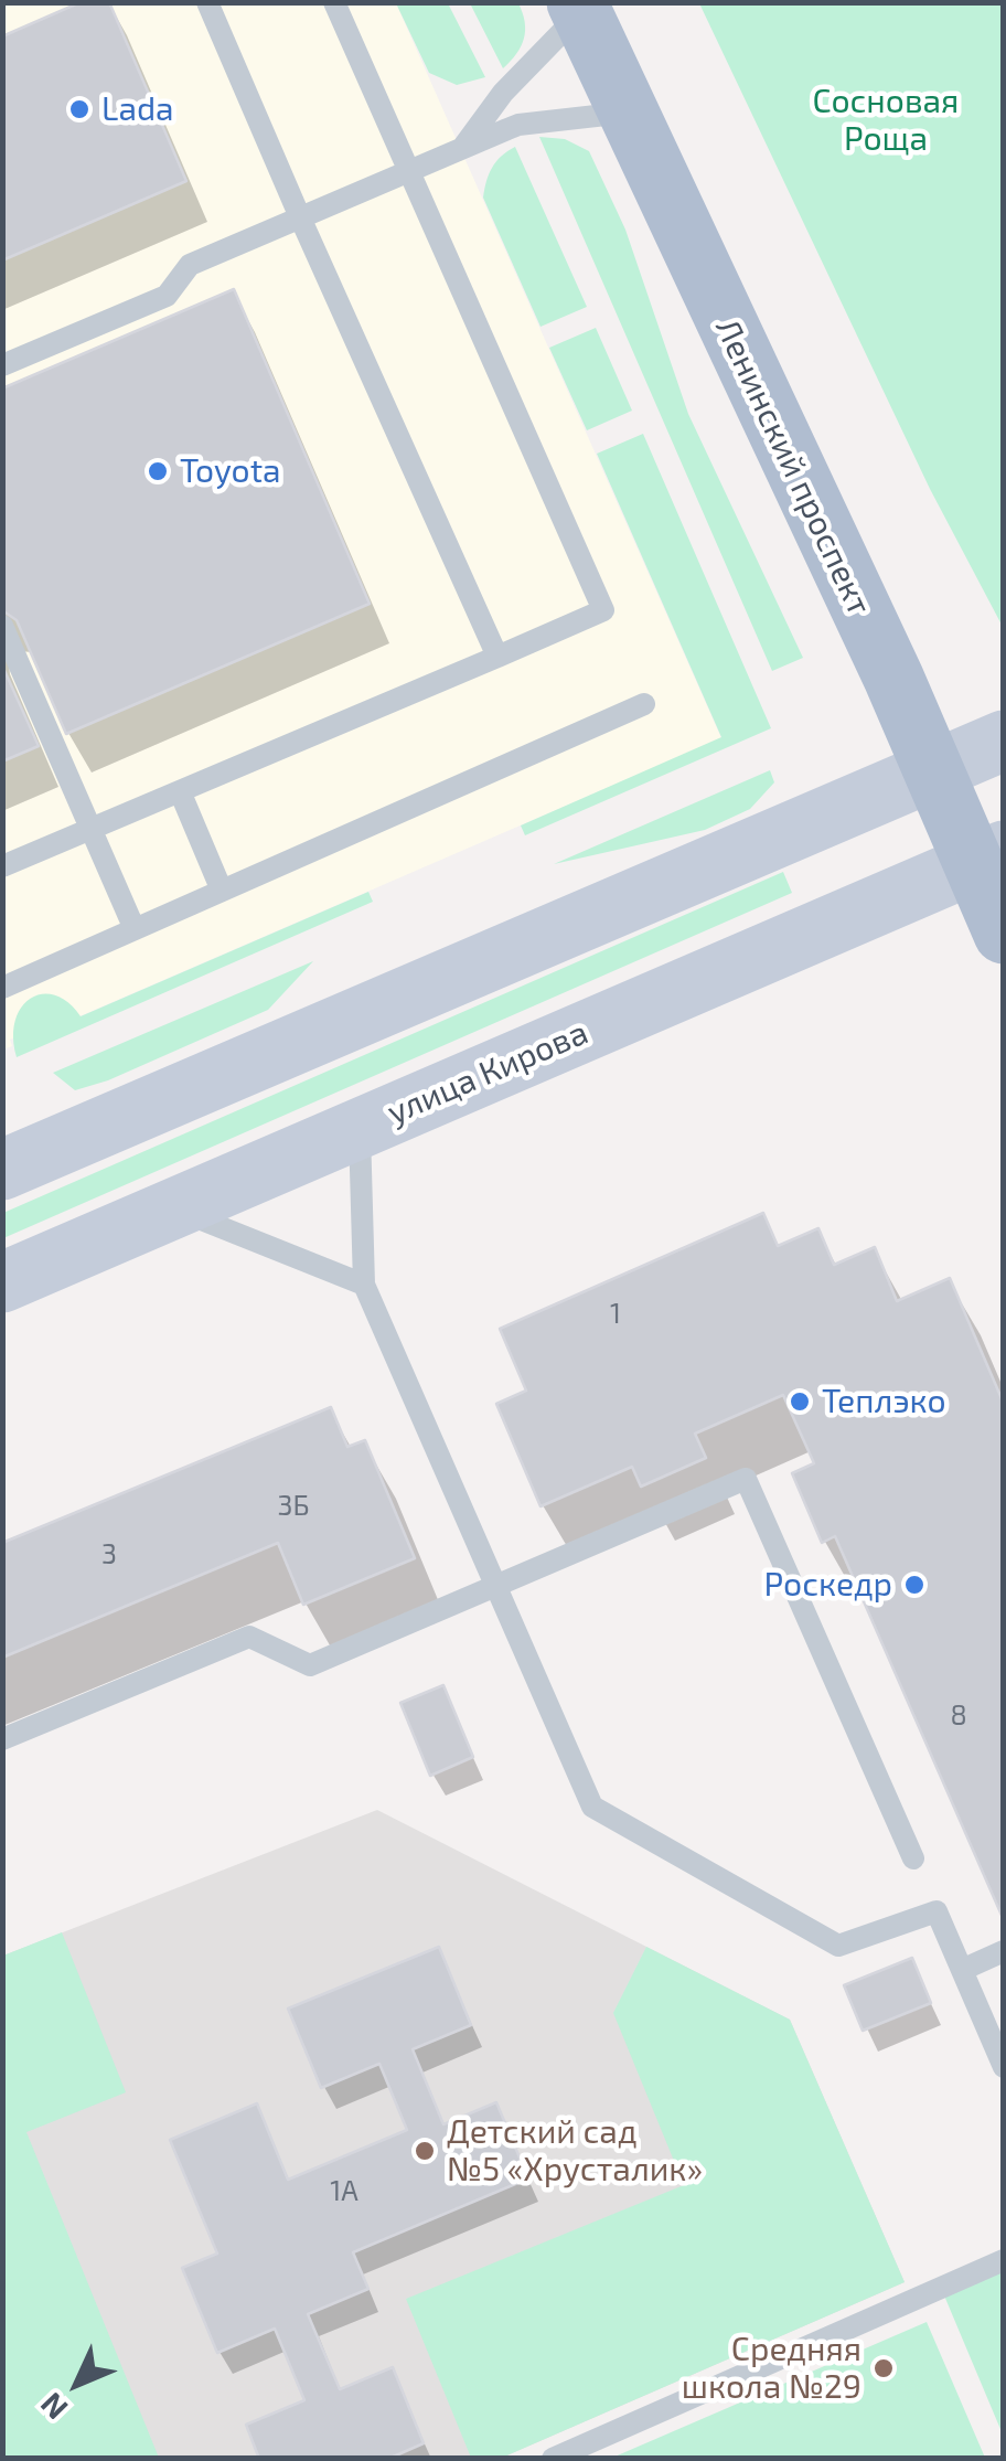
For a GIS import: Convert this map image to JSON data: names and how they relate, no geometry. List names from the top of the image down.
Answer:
{
  "streets": {
    "main road": ["Ленинский проспект", "улица Кирова"]
  },
  "crossings": [
    ["Ленинский проспект", "улица Кирова"]
  ],
  "parks": ["Сосновая Роща"],
  "places": [
    "Lada",
    "Toyota",
    "Теплэко",
    "Роскедр",
    "Детский сад №5 «Хрусталик»",
    "Средняя школа №29"
  ],
  "house_numbers": [
    "1",
    "3Б",
    "3",
    "8",
    "1А"
  ],
  "north": "bottom left"
}
